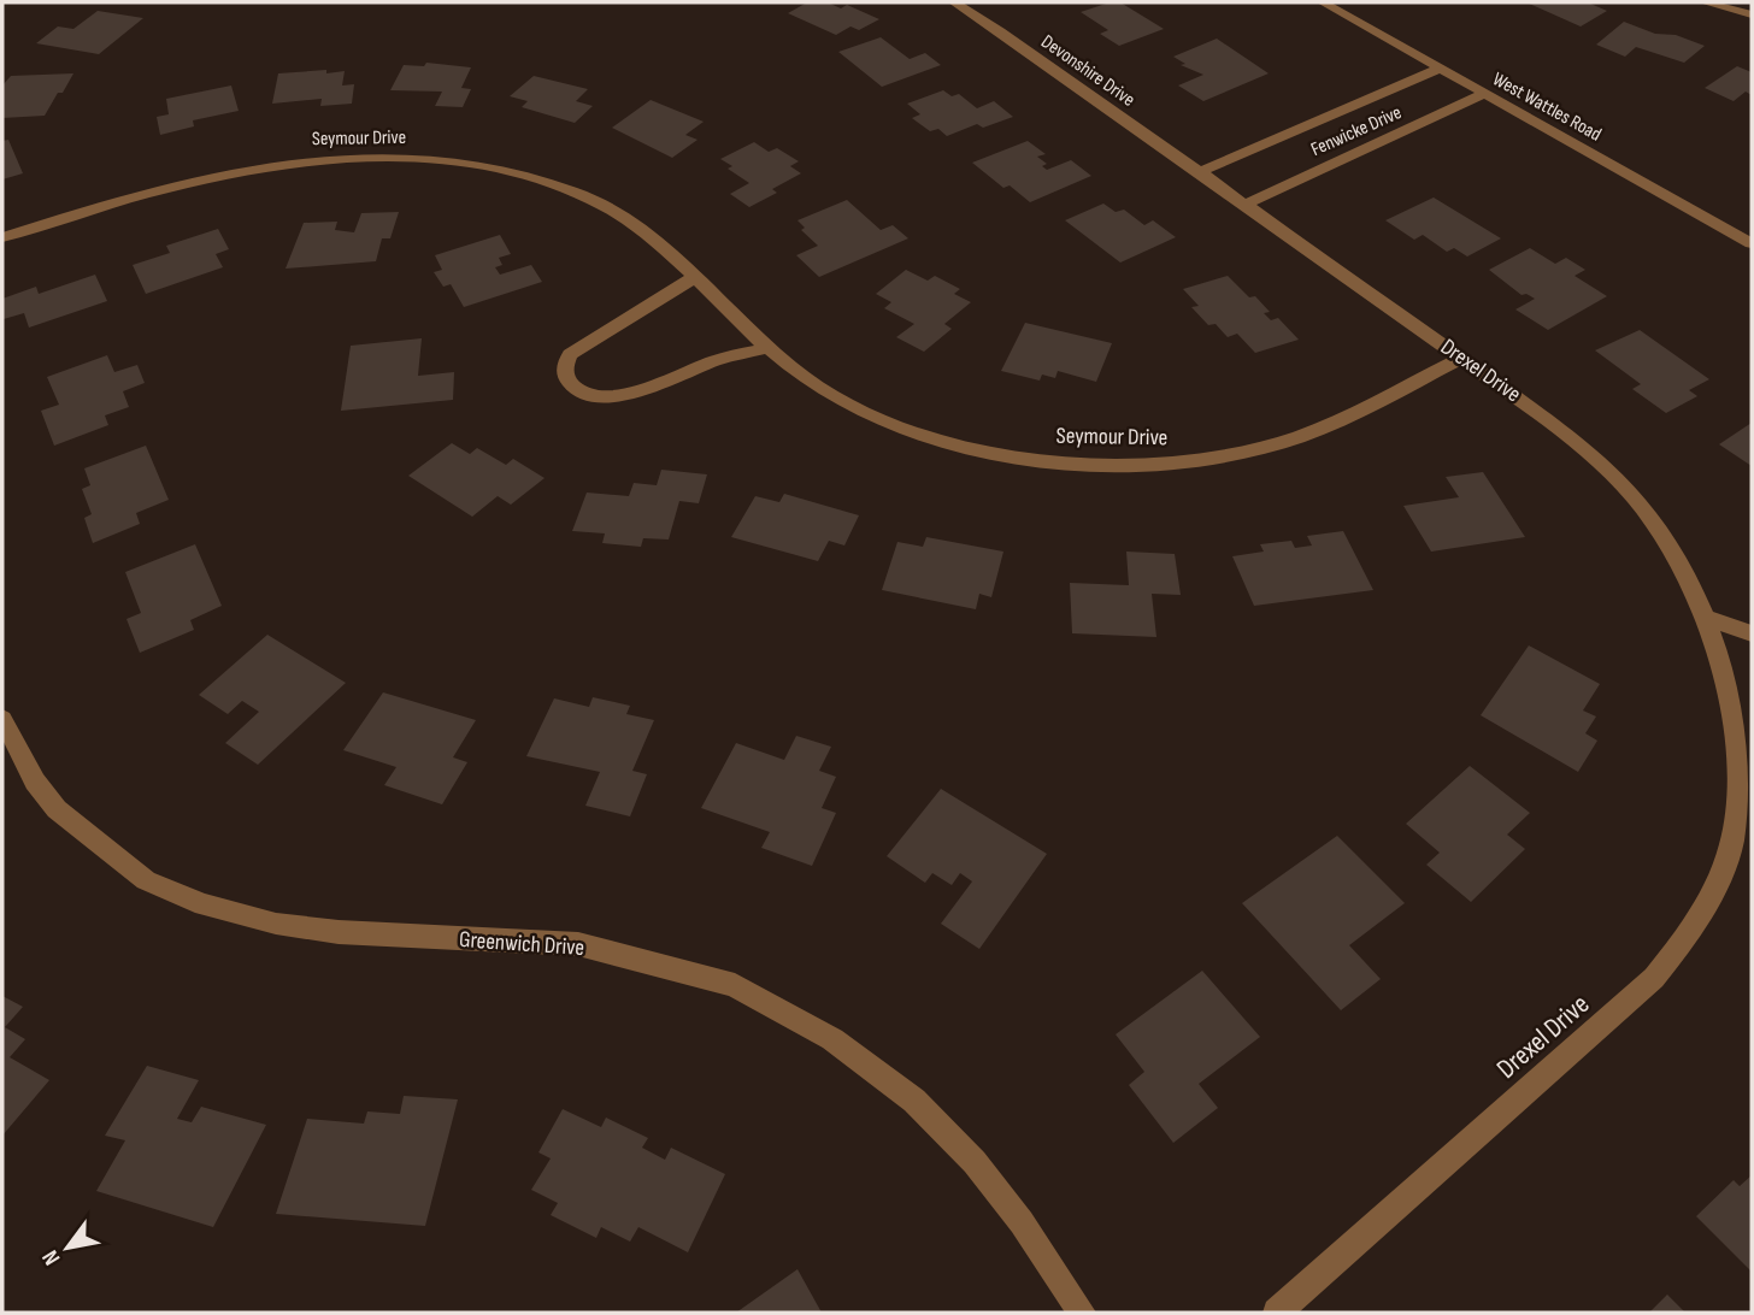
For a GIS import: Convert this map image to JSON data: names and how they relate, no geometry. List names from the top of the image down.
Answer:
{
  "streets": {
    "street": [
      "Devonshire Drive",
      "West Wattles Road",
      "Fenwicke Drive",
      "Seymour Drive",
      "Drexel Drive",
      "Greenwich Drive"
    ]
  },
  "crossings": [
    ["Devonshire Drive", "Fenwicke Drive"],
    ["Devonshire Drive", "Drexel Drive"],
    ["West Wattles Road", "Fenwicke Drive"],
    ["Fenwicke Drive", "Drexel Drive"],
    ["Seymour Drive", "Drexel Drive"]
  ],
  "north": "bottom left"
}
